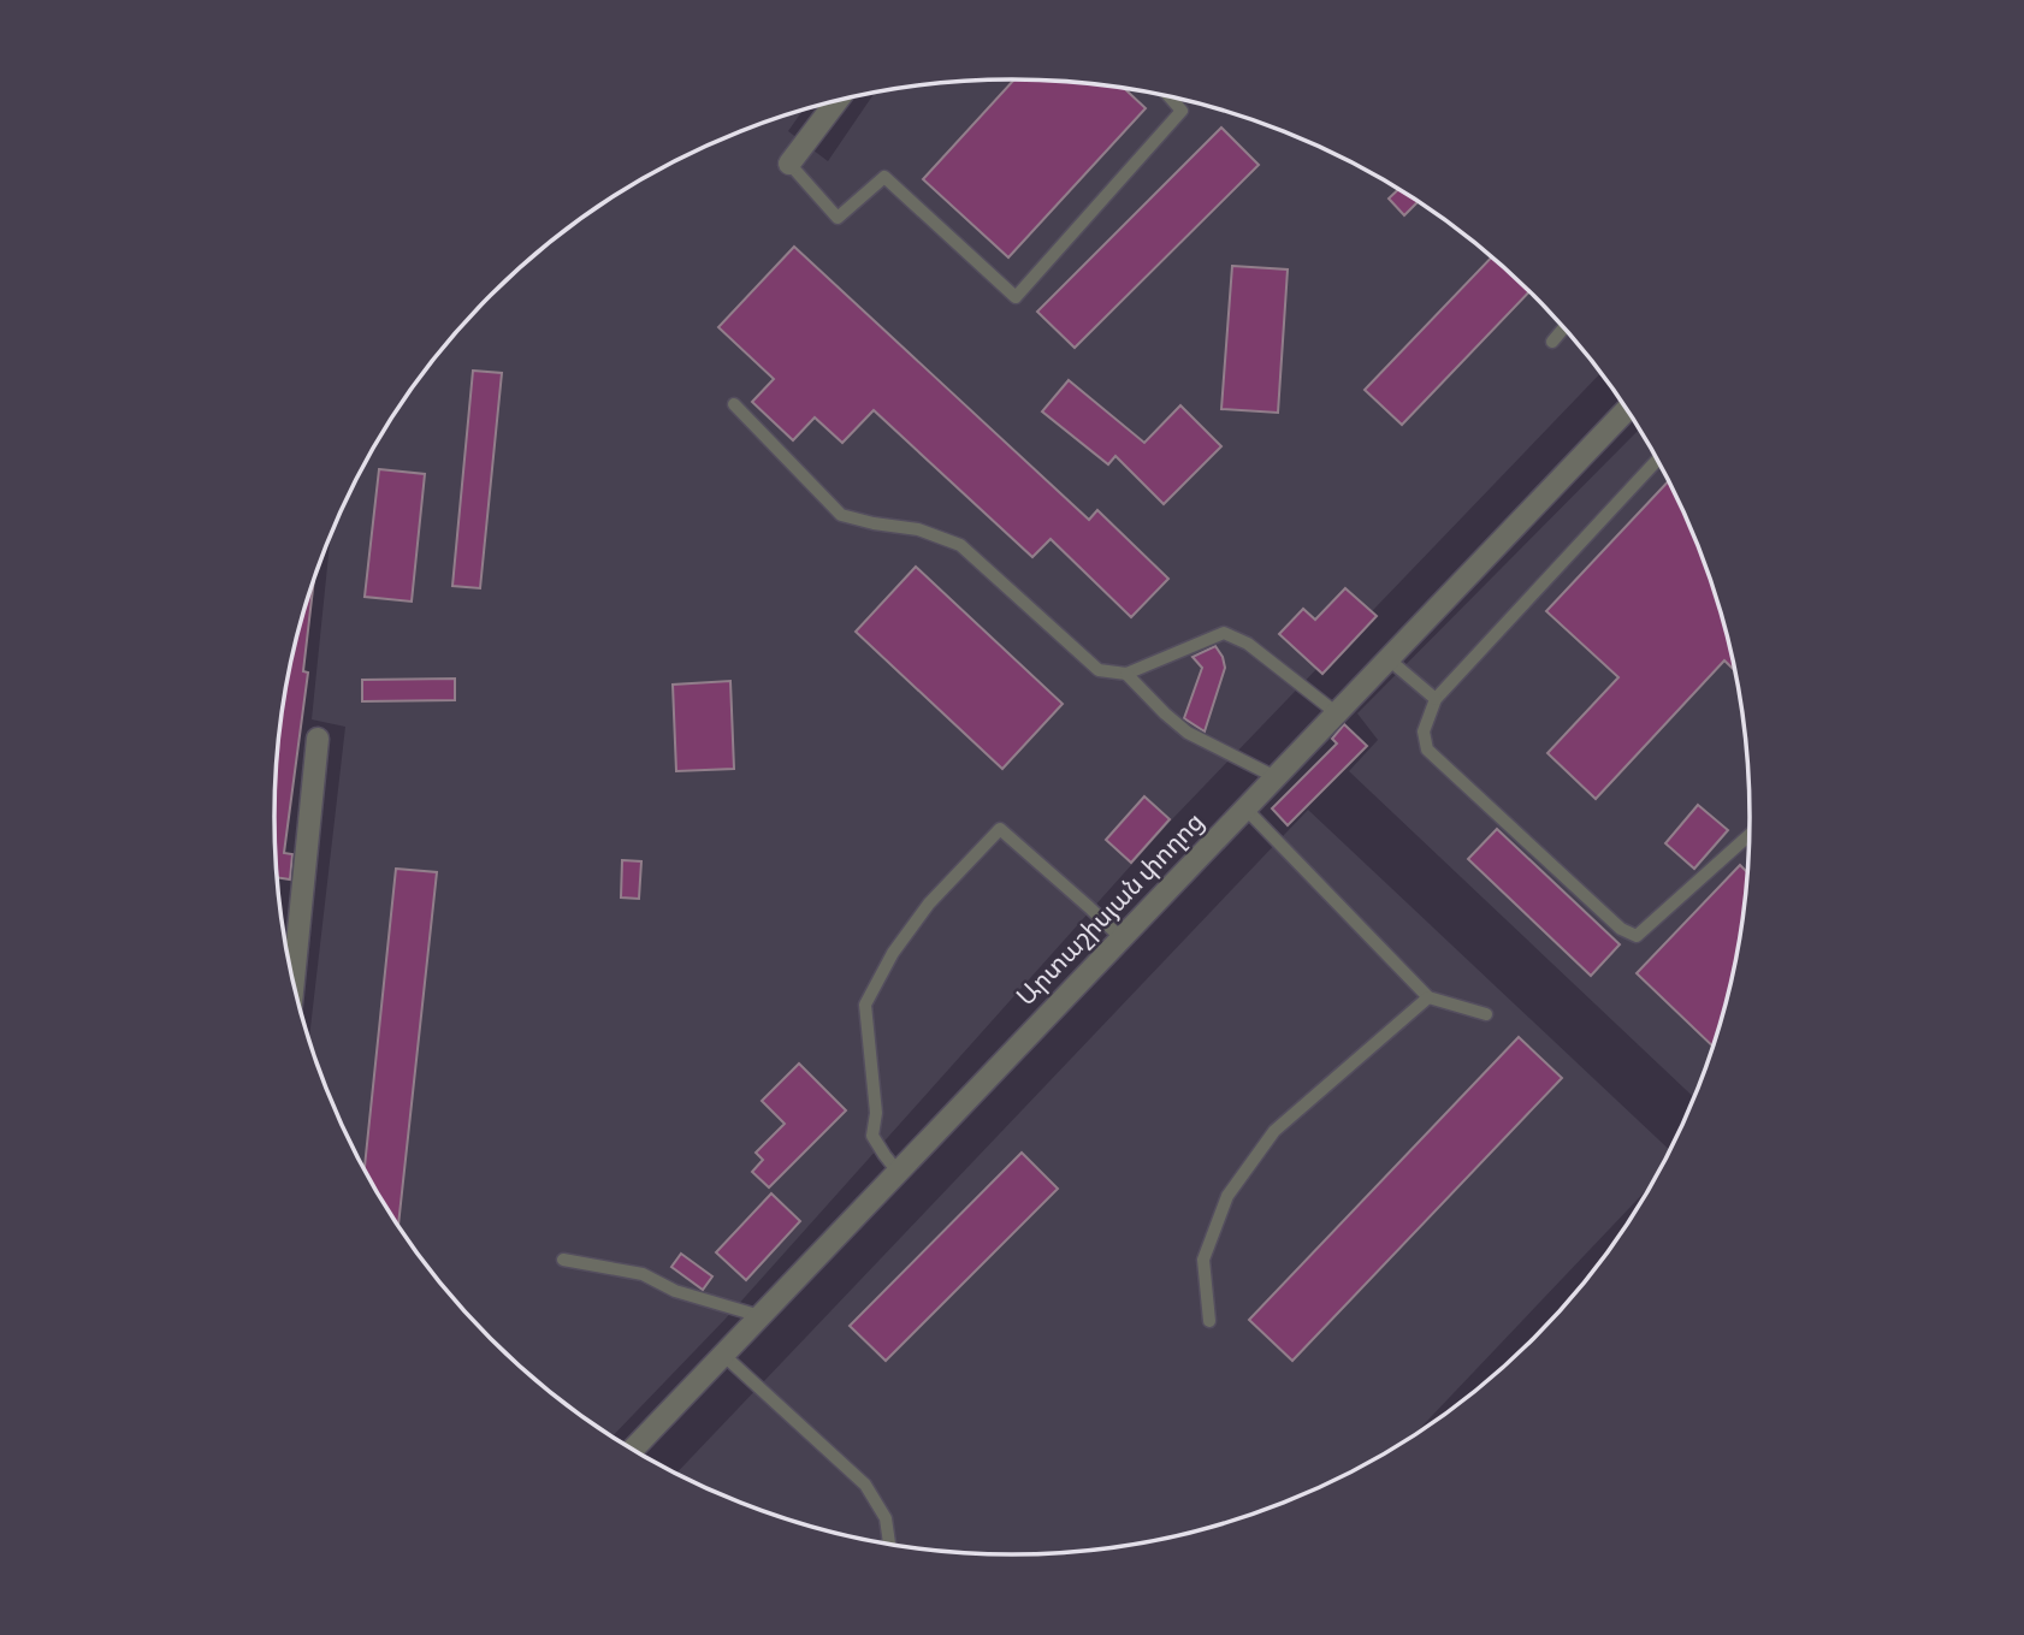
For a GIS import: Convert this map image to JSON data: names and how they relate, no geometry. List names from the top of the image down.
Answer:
{
  "streets": {
    "street": ["Արտաշիսյան փողոց"]
  }
}
